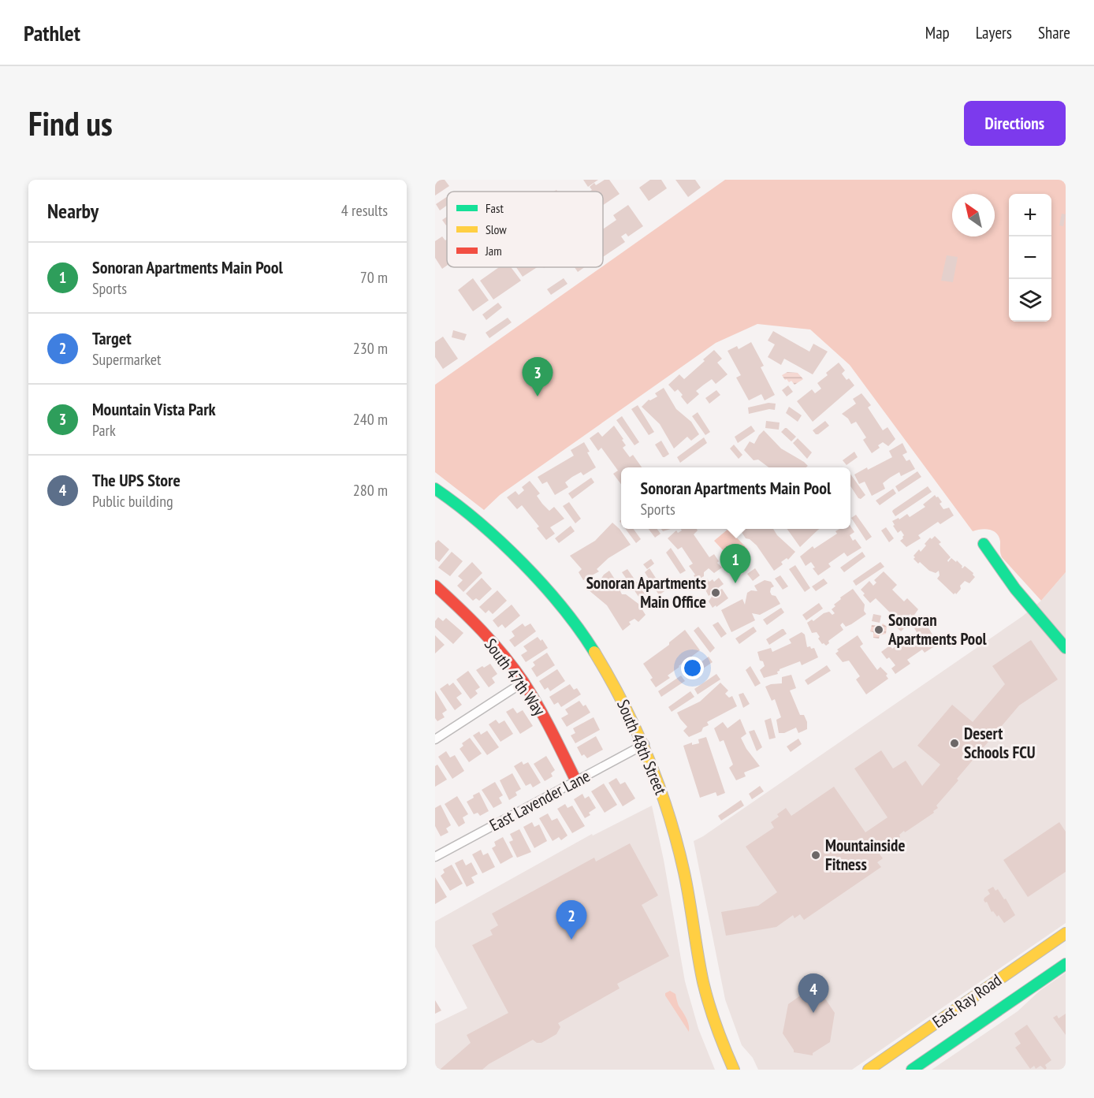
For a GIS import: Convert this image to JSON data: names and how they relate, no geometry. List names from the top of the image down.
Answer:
{
  "streets": {
    "main road": ["South 47th Way", "South 48th Street", "East Ray Road"],
    "street": ["East Lavender Lane"]
  },
  "crossings": [
    ["South 47th Way", "East Lavender Lane"],
    ["South 48th Street", "East Lavender Lane"]
  ],
  "places": [
    "Sonoran Apartments Main Office",
    "Sonoran Apartments Pool",
    "Desert Schools FCU",
    "Mountainside Fitness"
  ],
  "legend": ["Fast", "Slow", "Jam"],
  "north": "top left",
  "page": {
    "header": "Pathlet",
    "nav": ["Map", "Layers", "Share"],
    "buttons": "Directions",
    "title": "Find us",
    "heading": ["Nearby", "4 results"],
    "map_buttons": ["+", "−"],
    "list": [
      {
        "mark": "1",
        "name": "Sonoran Apartments Main Pool",
        "note": "Sports",
        "value": "70 m"
      },
      {
        "mark": "2",
        "name": "Target",
        "note": "Supermarket",
        "value": "230 m"
      },
      {
        "mark": "3",
        "name": "Mountain Vista Park",
        "note": "Park",
        "value": "240 m"
      },
      {
        "mark": "4",
        "name": "The UPS Store",
        "note": "Public building",
        "value": "280 m"
      }
    ],
    "pins": [
      "3",
      "1",
      "2",
      "4"
    ],
    "popup": ["Sonoran Apartments Main Pool", "Sports"]
  }
}
